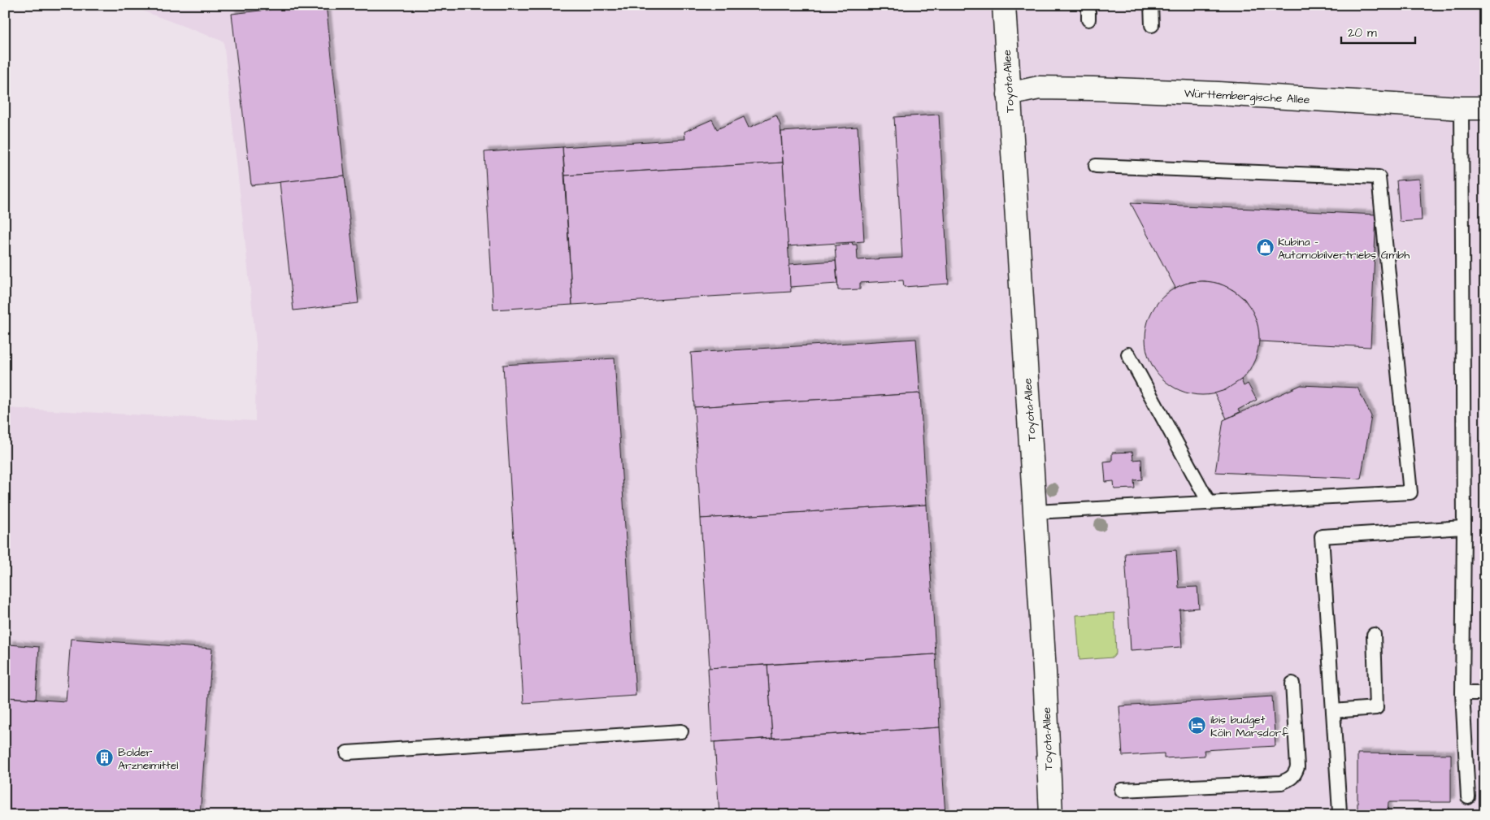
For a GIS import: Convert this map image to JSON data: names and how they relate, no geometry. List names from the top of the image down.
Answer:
{
  "streets": {
    "street": ["Toyota-Allee", "Württembergische Allee"]
  },
  "crossings": [
    ["Toyota-Allee", "Württembergische Allee"]
  ],
  "places": {
    "shop": ["Kubina - Automobilvertriebs Gmbh"],
    "hotel": ["ibis budget Köln Marsdorf"],
    "building": ["Bolder Arzneimittel"]
  },
  "scale_bar": "20 m"
}
